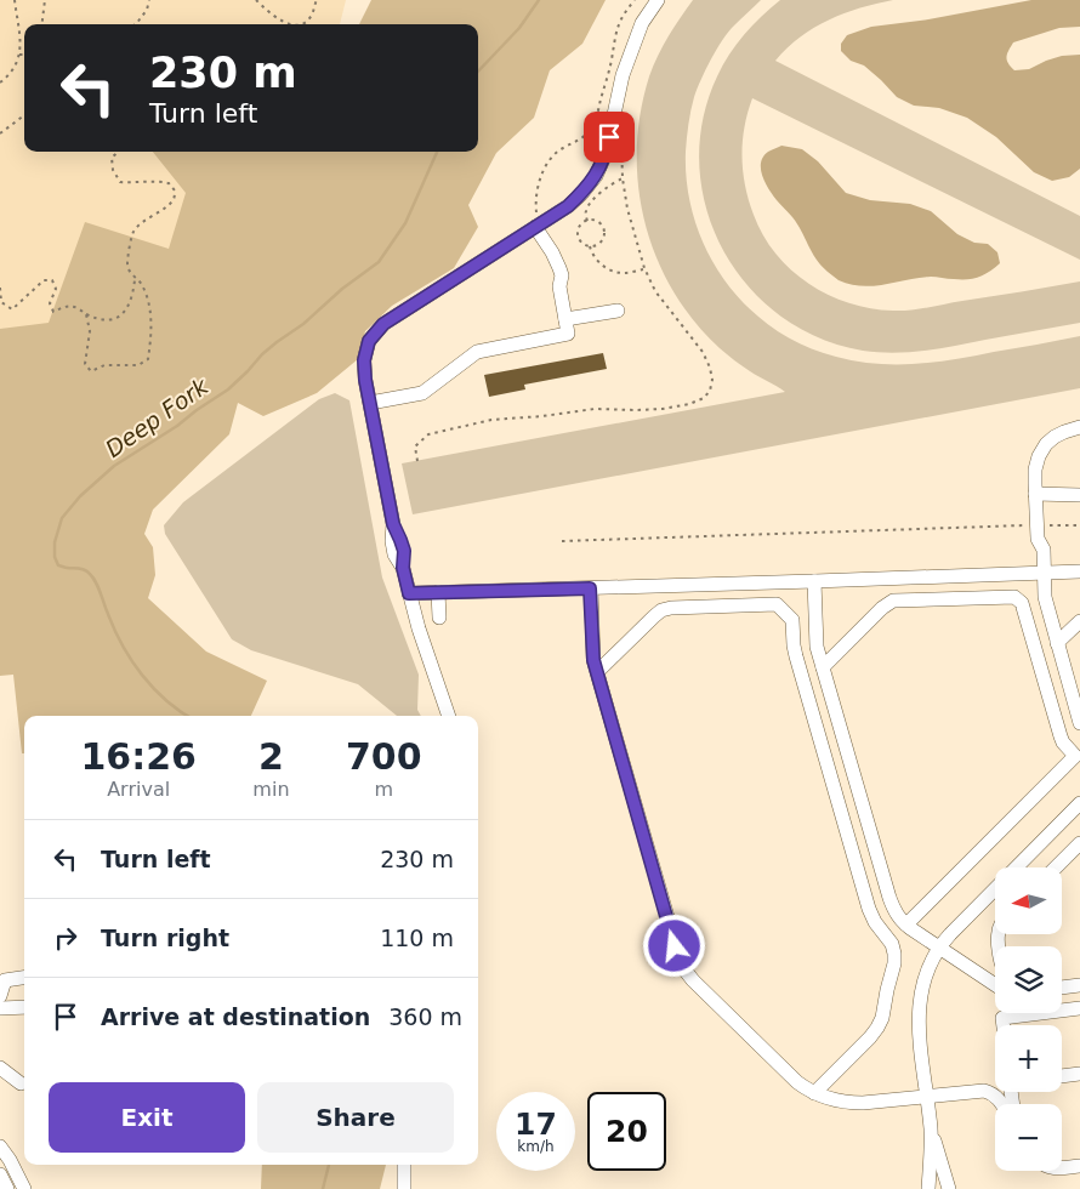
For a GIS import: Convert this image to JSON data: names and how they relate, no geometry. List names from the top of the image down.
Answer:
{
  "water": ["Deep Fork"],
  "north": "left",
  "page": {
    "turn": ["230 m", "Turn left"],
    "eta": [
      "16:26",
      "Arrival",
      "2",
      "min",
      "700",
      "m"
    ],
    "list": [
      {
        "name": "Turn left",
        "value": "230 m"
      },
      {
        "name": "Turn right",
        "value": "110 m"
      },
      {
        "name": "Arrive at destination",
        "value": "360 m"
      }
    ],
    "map_buttons": ["+", "−"],
    "buttons": ["Exit", "Share"],
    "speed": "17 km/h",
    "limit": "20"
  }
}
